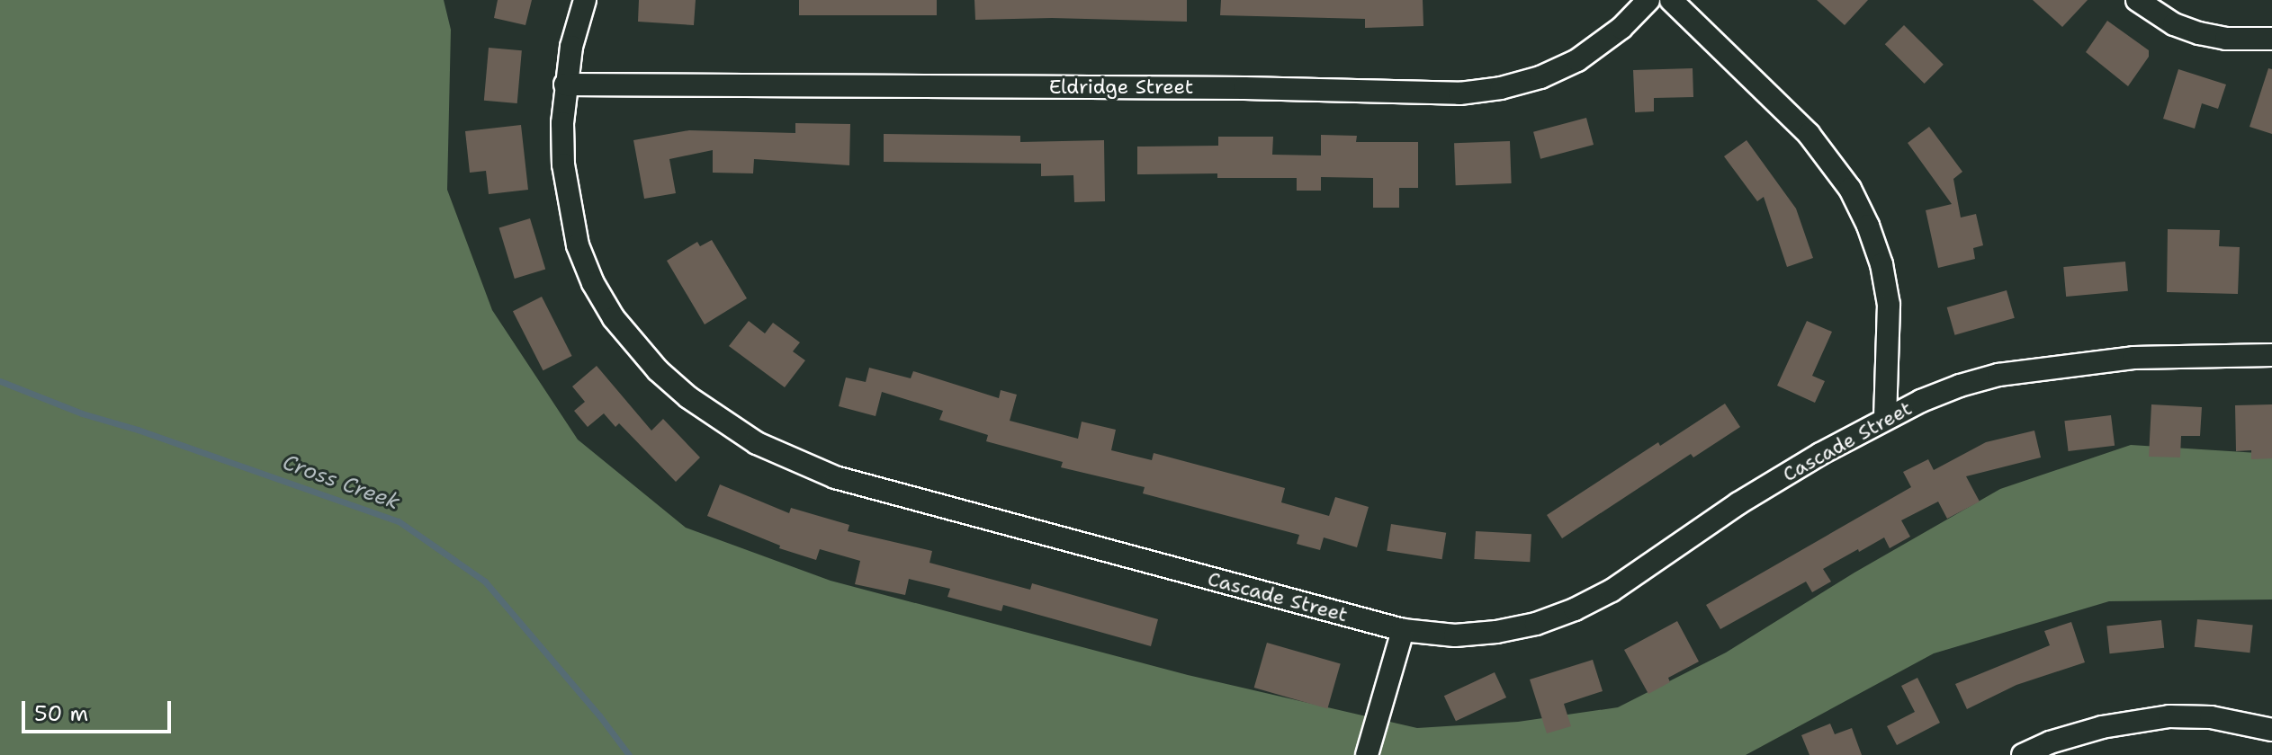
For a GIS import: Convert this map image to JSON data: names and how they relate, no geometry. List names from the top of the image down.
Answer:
{
  "streets": {
    "street": ["Eldridge Street", "Cascade Street"]
  },
  "crossings": [
    ["Eldridge Street", "Cascade Street"]
  ],
  "water": ["Cross Creek"],
  "scale_bar": "50 m"
}
